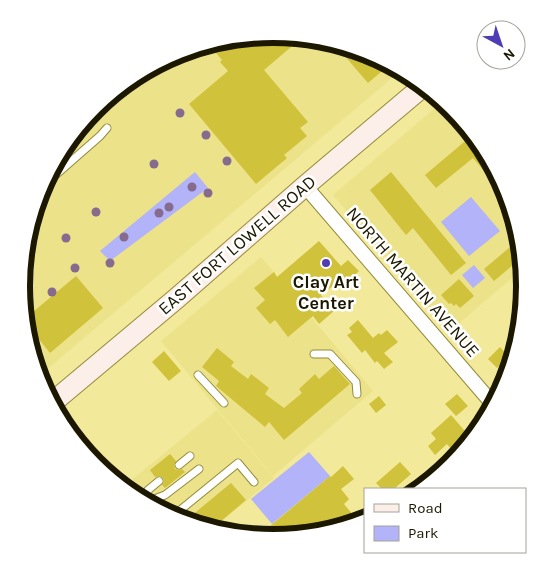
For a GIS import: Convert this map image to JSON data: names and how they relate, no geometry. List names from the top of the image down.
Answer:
{
  "streets": {
    "main road": ["EAST FORT LOWELL ROAD"],
    "street": ["NORTH MARTIN AVENUE"]
  },
  "crossings": [
    ["EAST FORT LOWELL ROAD", "NORTH MARTIN AVENUE"]
  ],
  "places": ["Clay Art Center"],
  "legend": ["Road", "Park"],
  "north": "bottom right"
}
